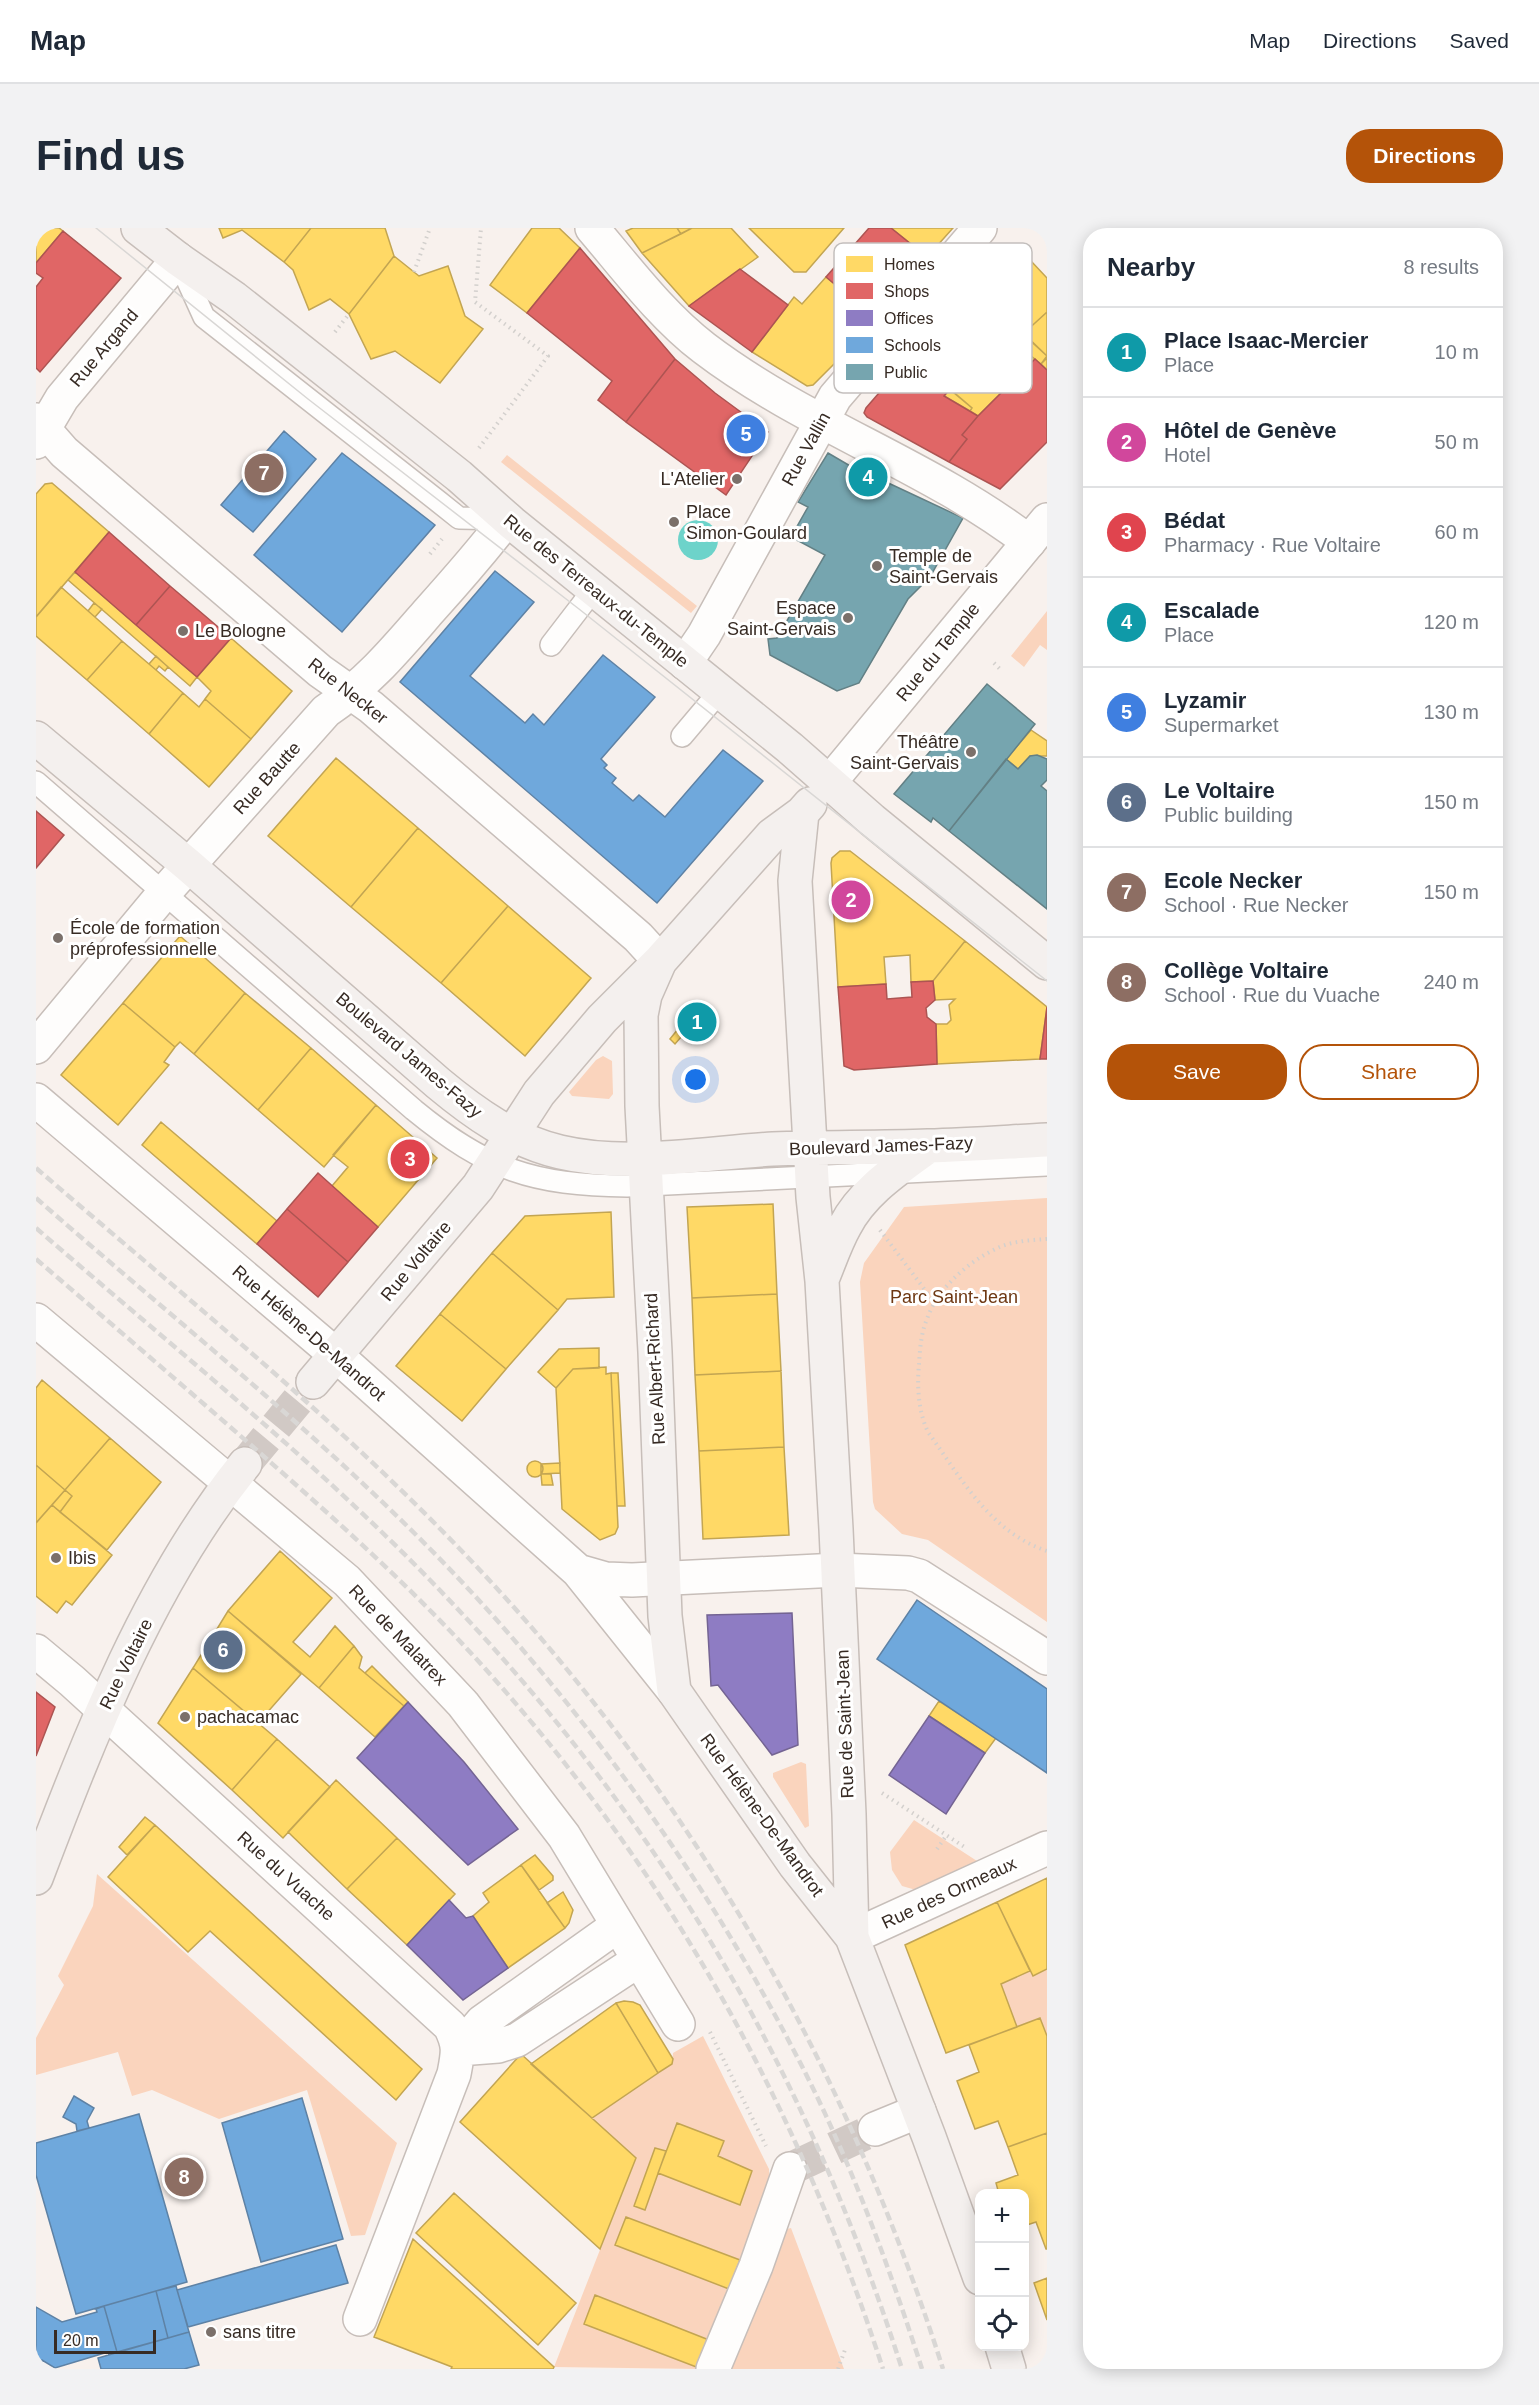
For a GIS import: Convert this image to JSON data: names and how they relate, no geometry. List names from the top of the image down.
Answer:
{
  "streets": {
    "main road": [
      "Rue des Terreaux-du-Temple",
      "Boulevard James-Fazy",
      "Rue Voltaire",
      "Rue Hélène-De-Mandrot",
      "Rue Albert-Richard",
      "Rue de Saint-Jean"
    ],
    "street": [
      "Rue Argand",
      "Rue Vallin",
      "Rue du Temple",
      "Rue Necker",
      "Rue Bautte",
      "Rue de Malatrex",
      "Rue du Vuache",
      "Rue des Ormeaux"
    ]
  },
  "crossings": [
    ["Rue Argand", "Rue des Terreaux-du-Temple"],
    ["Rue Argand", "Rue Necker"],
    ["Rue Vallin", "Rue des Terreaux-du-Temple"],
    ["Rue des Terreaux-du-Temple", "Rue du Temple"],
    ["Rue des Terreaux-du-Temple", "Rue Bautte"],
    ["Rue Necker", "Rue Bautte"],
    ["Rue Necker", "Rue Voltaire"],
    ["Rue Necker", "Rue Albert-Richard"],
    ["Rue Bautte", "Boulevard James-Fazy"],
    ["Boulevard James-Fazy", "Rue Voltaire"],
    ["Boulevard James-Fazy", "Rue Albert-Richard"],
    ["Boulevard James-Fazy", "Rue de Saint-Jean"],
    ["Rue Voltaire", "Rue Hélène-De-Mandrot"],
    ["Rue Voltaire", "Rue Albert-Richard"],
    ["Rue Voltaire", "Rue de Malatrex"],
    ["Rue Voltaire", "Rue du Vuache"],
    ["Rue Hélène-De-Mandrot", "Rue Albert-Richard"],
    ["Rue Hélène-De-Mandrot", "Rue de Saint-Jean"],
    ["Rue Hélène-De-Mandrot", "Rue des Ormeaux"],
    ["Rue de Saint-Jean", "Rue des Ormeaux"]
  ],
  "parks": ["Parc Saint-Jean"],
  "places": [
    "L'Atelier",
    "Place Simon-Goulard",
    "Temple de Saint-Gervais",
    "Espace Saint-Gervais",
    "Le Bologne",
    "Théâtre Saint-Gervais",
    "École de formation préprofessionnelle",
    "Ibis",
    "pachacamac",
    "sans titre"
  ],
  "legend": [
    "Homes",
    "Shops",
    "Offices",
    "Schools",
    "Public"
  ],
  "scale_bar": "20 m",
  "page": {
    "header": "Map",
    "nav": ["Map", "Directions", "Saved"],
    "buttons": [
      "Directions",
      ["Save", "Share"]
    ],
    "title": "Find us",
    "heading": ["Nearby", "8 results"],
    "list": [
      {
        "mark": "1",
        "name": "Place Isaac-Mercier",
        "note": "Place",
        "value": "10 m"
      },
      {
        "mark": "2",
        "name": "Hôtel de Genève",
        "note": "Hotel",
        "value": "50 m"
      },
      {
        "mark": "3",
        "name": "Bédat",
        "note": "Pharmacy · Rue Voltaire",
        "value": "60 m"
      },
      {
        "mark": "4",
        "name": "Escalade",
        "note": "Place",
        "value": "120 m"
      },
      {
        "mark": "5",
        "name": "Lyzamir",
        "note": "Supermarket",
        "value": "130 m"
      },
      {
        "mark": "6",
        "name": "Le Voltaire",
        "note": "Public building",
        "value": "150 m"
      },
      {
        "mark": "7",
        "name": "Ecole Necker",
        "note": "School · Rue Necker",
        "value": "150 m"
      },
      {
        "mark": "8",
        "name": "Collège Voltaire",
        "note": "School · Rue du Vuache",
        "value": "240 m"
      }
    ],
    "pins": [
      "5",
      "7",
      "4",
      "2",
      "1",
      "3",
      "6",
      "8"
    ],
    "map_buttons": ["+", "−"],
    "scale": "20 m"
  }
}
